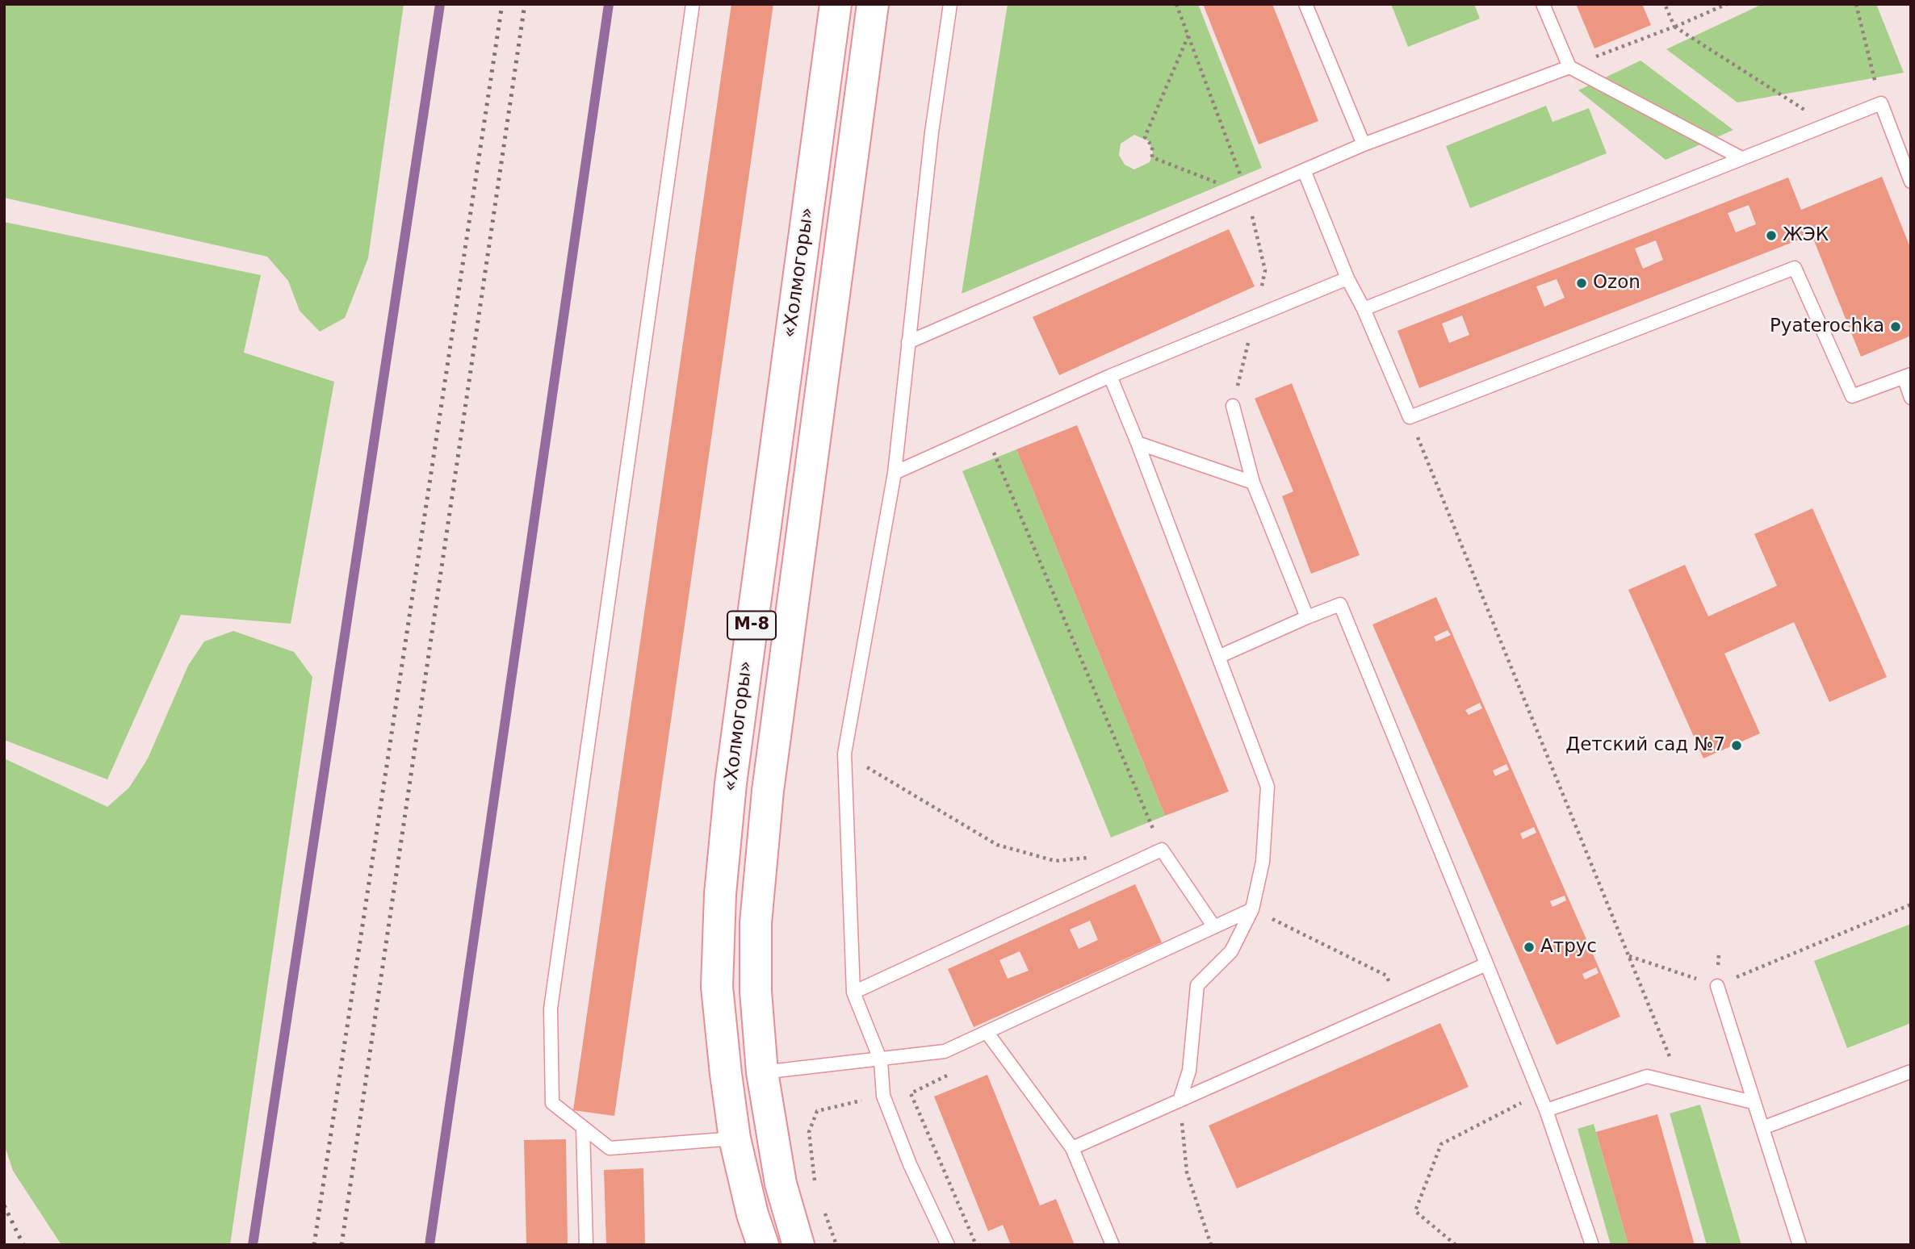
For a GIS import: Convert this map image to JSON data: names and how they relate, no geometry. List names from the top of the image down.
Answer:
{
  "streets": {
    "highway": ["«Холмогоры»", "М-8"]
  },
  "places": [
    "ЖЭК",
    "Ozon",
    "Pyaterochka",
    "Детский сад №7",
    "Атрус"
  ]
}
